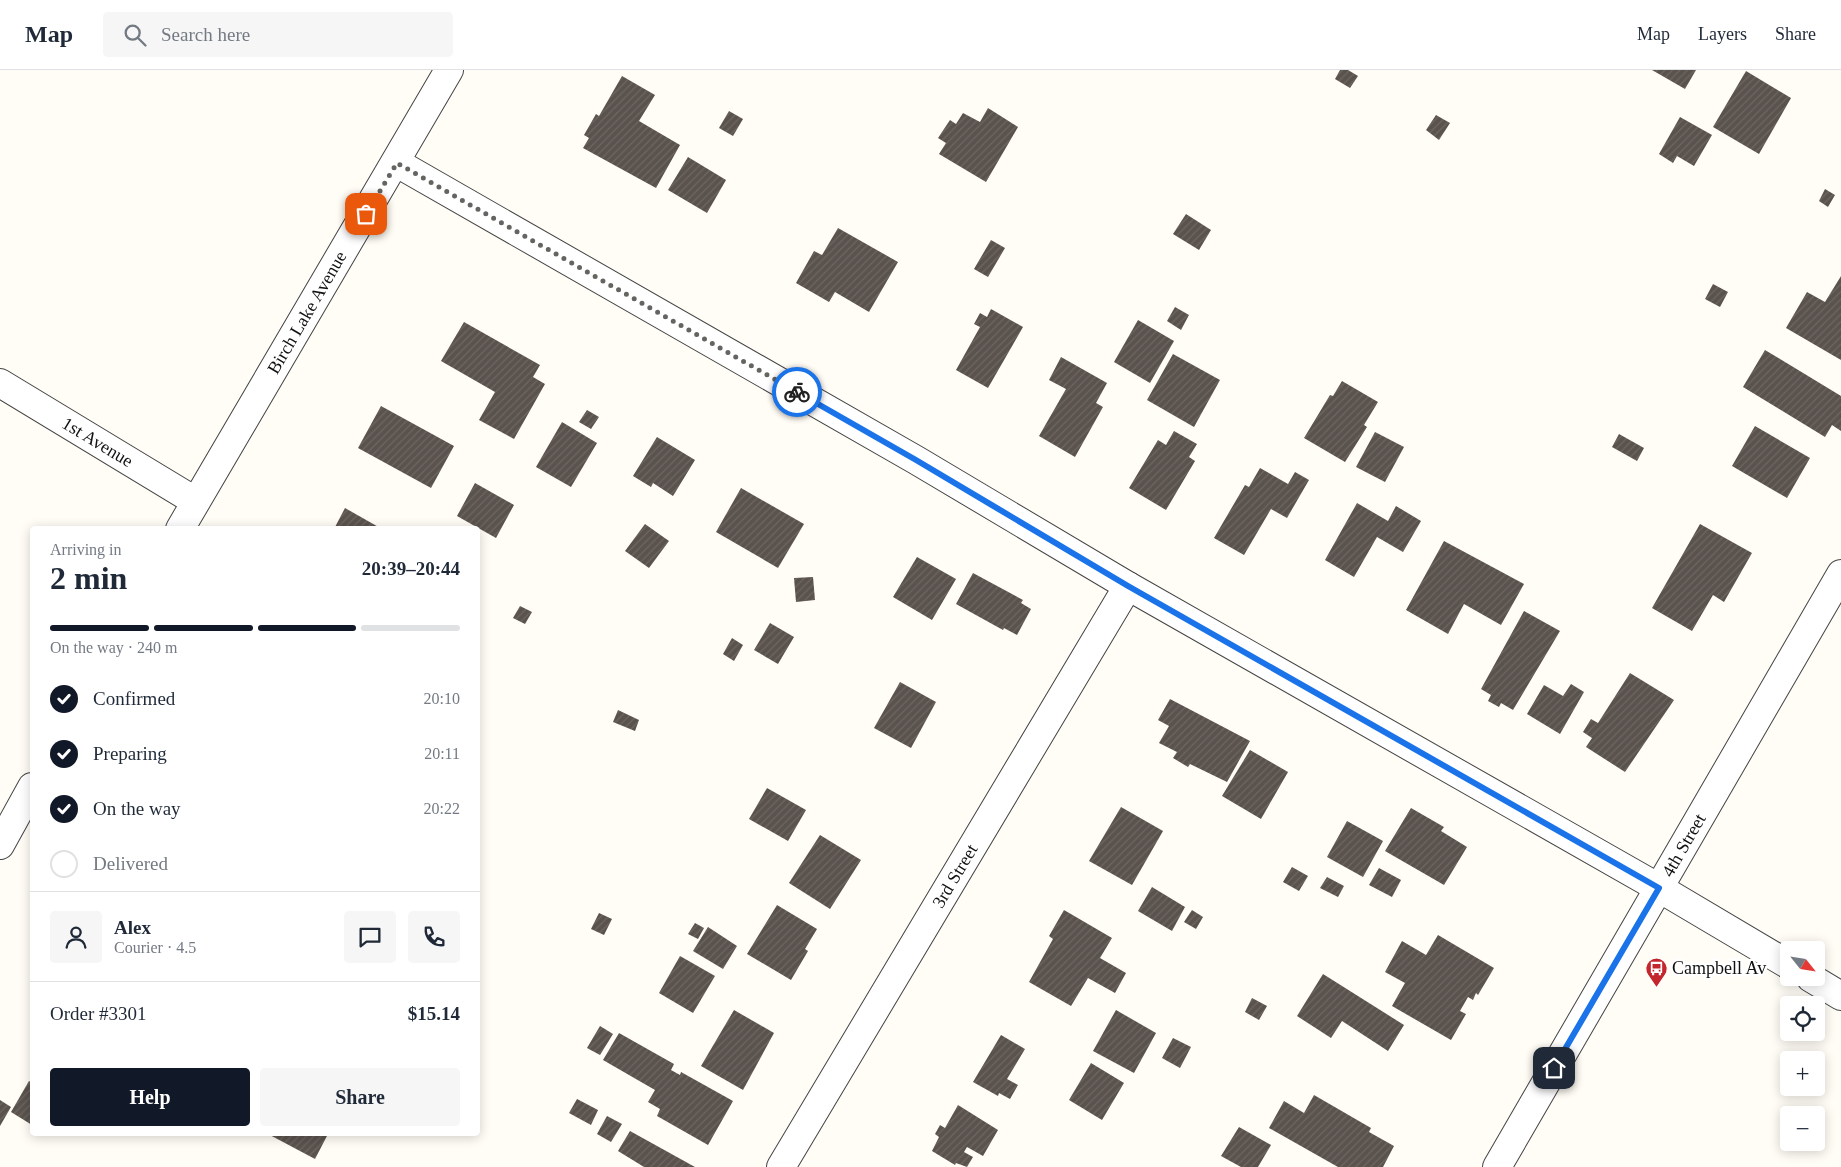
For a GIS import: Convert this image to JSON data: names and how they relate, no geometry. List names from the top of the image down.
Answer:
{
  "streets": {
    "street": [
      "Birch Lake Avenue",
      "1st Avenue",
      "4th Street",
      "3rd Street"
    ]
  },
  "crossings": [
    ["Birch Lake Avenue", "1st Avenue"]
  ],
  "places": {
    "bus stop": ["Campbell Av"]
  },
  "north": "bottom right",
  "page": {
    "header": "Map",
    "search": "Search here",
    "nav": ["Map", "Layers", "Share"],
    "heading": ["2 min", "Arriving in", "20:39–20:44"],
    "panel": [
      "Alex",
      "Courier · 4.5",
      "Order #3301",
      "$15.14"
    ],
    "bar": "On the way · 240 m",
    "list": [
      ["Confirmed", "20:10"],
      ["Preparing", "20:11"],
      ["On the way", "20:22"],
      "Delivered"
    ],
    "map_buttons": ["+", "−"],
    "buttons": ["Help", "Share"]
  }
}
